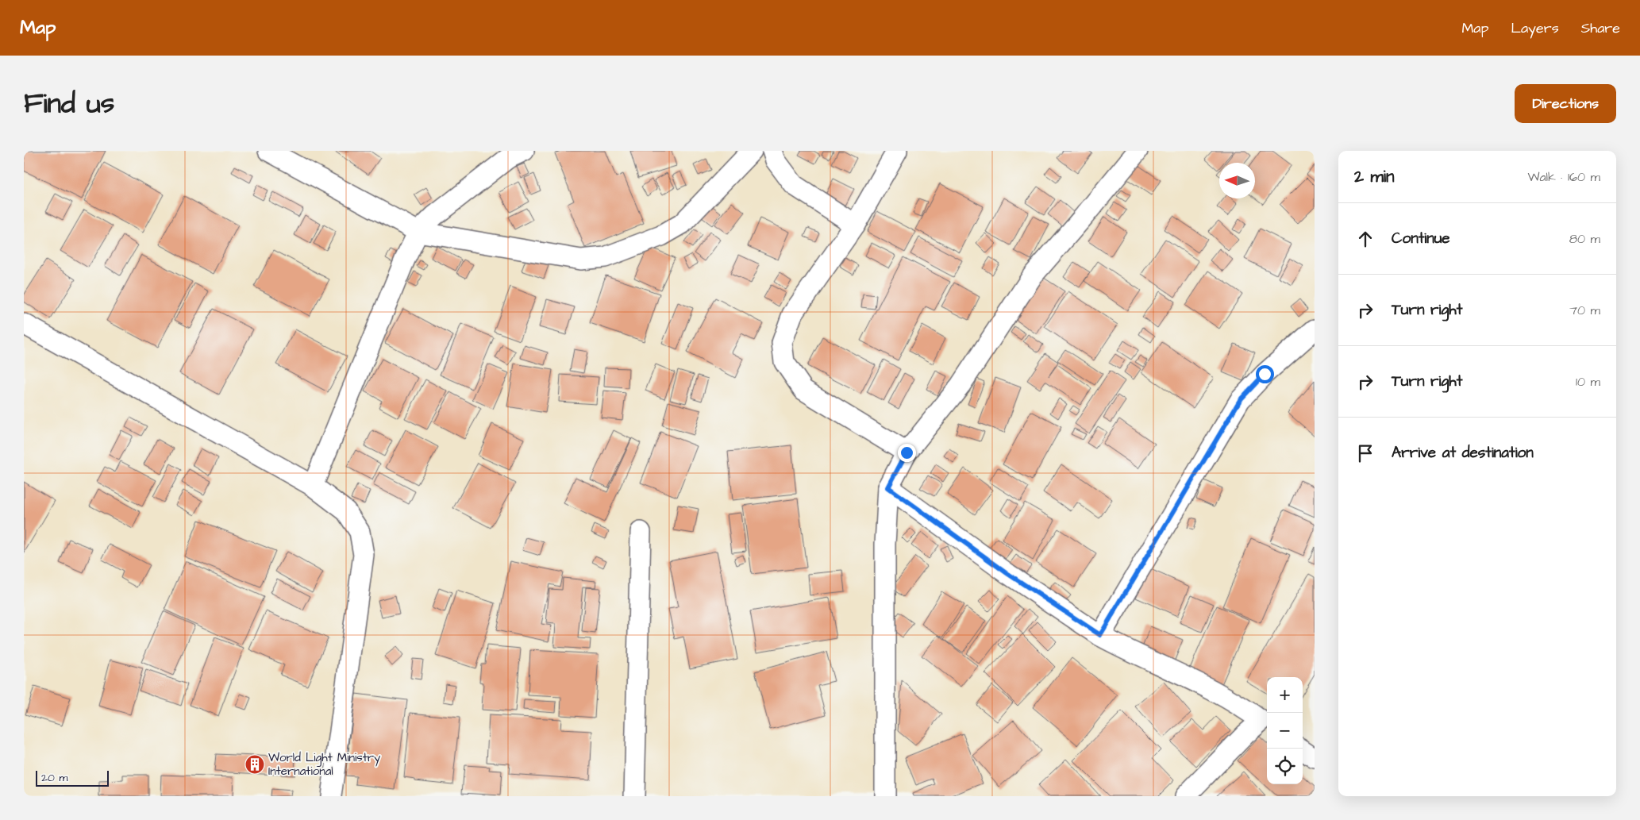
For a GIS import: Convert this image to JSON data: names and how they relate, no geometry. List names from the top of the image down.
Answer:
{
  "places": {
    "building": ["World Light Ministry International"]
  },
  "scale_bar": "20 m",
  "north": "left",
  "page": {
    "header": "Map",
    "nav": ["Map", "Layers", "Share"],
    "title": "Find us",
    "buttons": "Directions",
    "heading": ["2 min", "Walk · 160 m"],
    "list": [
      ["Continue", "80 m"],
      ["Turn right", "70 m"],
      ["Turn right", "10 m"],
      "Arrive at destination"
    ],
    "map_buttons": ["+", "−"],
    "scale": "20 m"
  }
}
